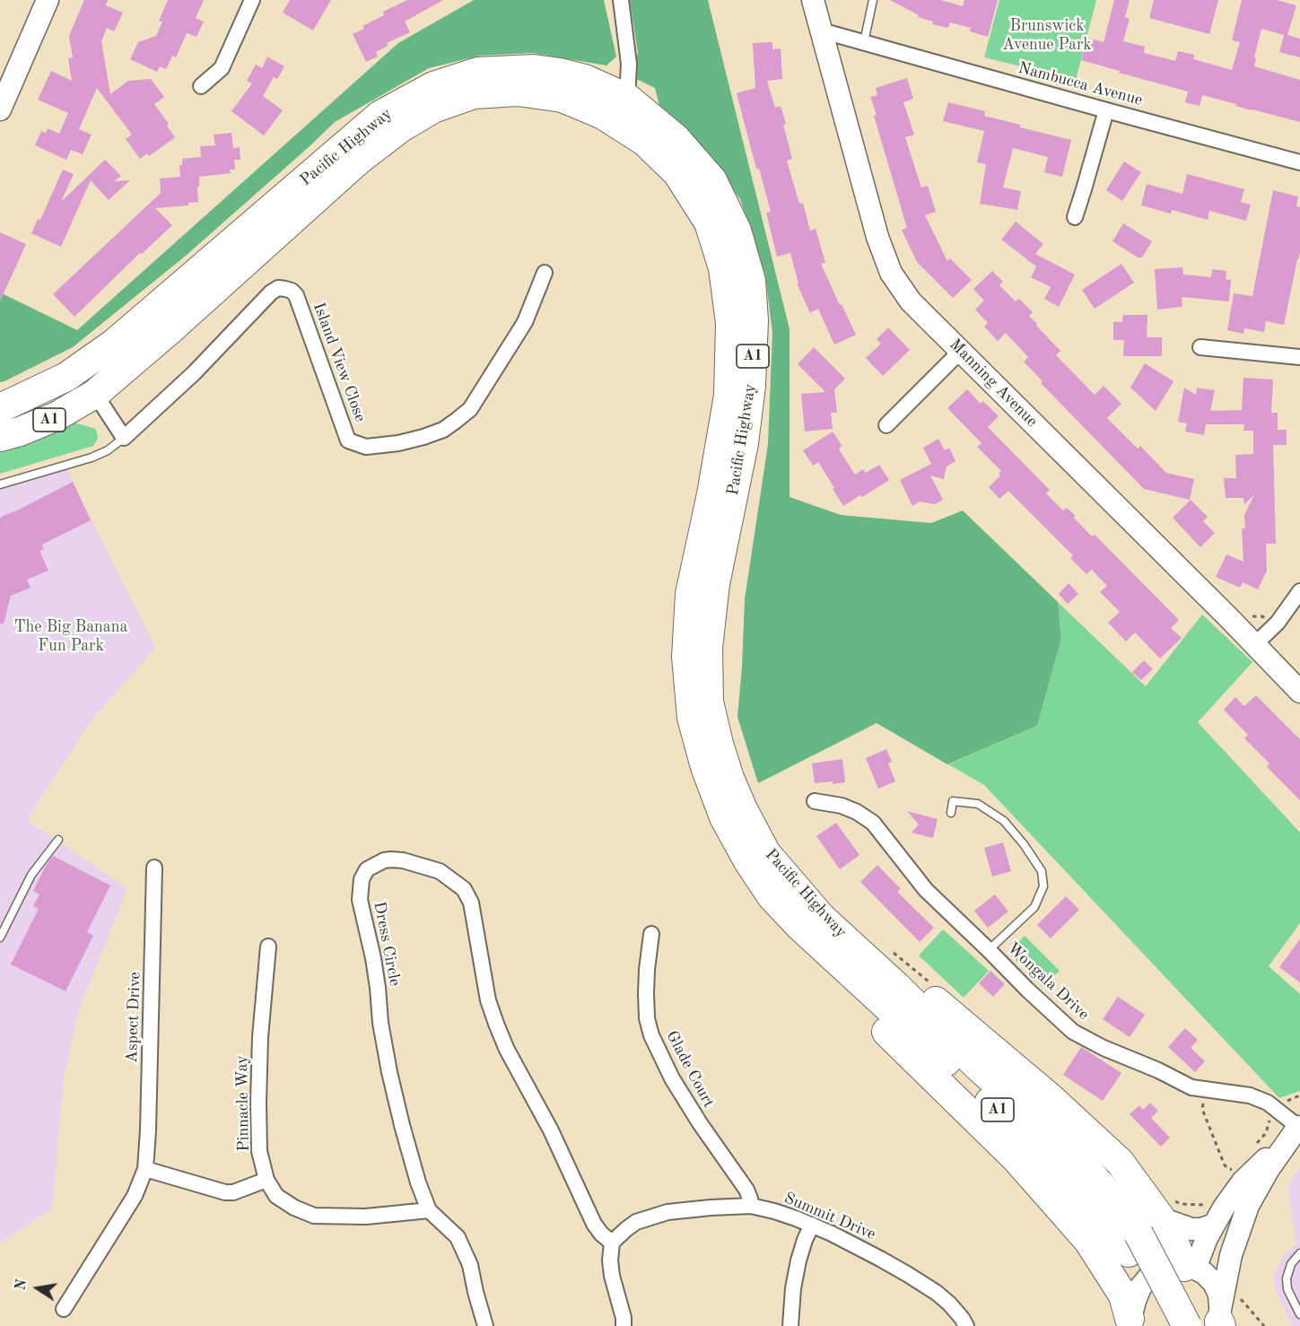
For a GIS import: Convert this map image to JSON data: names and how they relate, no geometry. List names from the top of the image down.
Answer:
{
  "streets": {
    "highway": ["Pacific Highway", "A1"],
    "street": [
      "Nambucca Avenue",
      "Island View Close",
      "Manning Avenue",
      "Dress Circle",
      "Wongala Drive",
      "Aspect Drive",
      "Glade Court",
      "Pinnacle Way",
      "Summit Drive"
    ]
  },
  "crossings": [
    ["Nambucca Avenue", "Manning Avenue"],
    ["Dress Circle", "Pinnacle Way"],
    ["Dress Circle", "Summit Drive"],
    ["Glade Court", "Summit Drive"]
  ],
  "parks": ["Brunswick Avenue Park", "The Big Banana Fun Park"],
  "north": "left"
}
